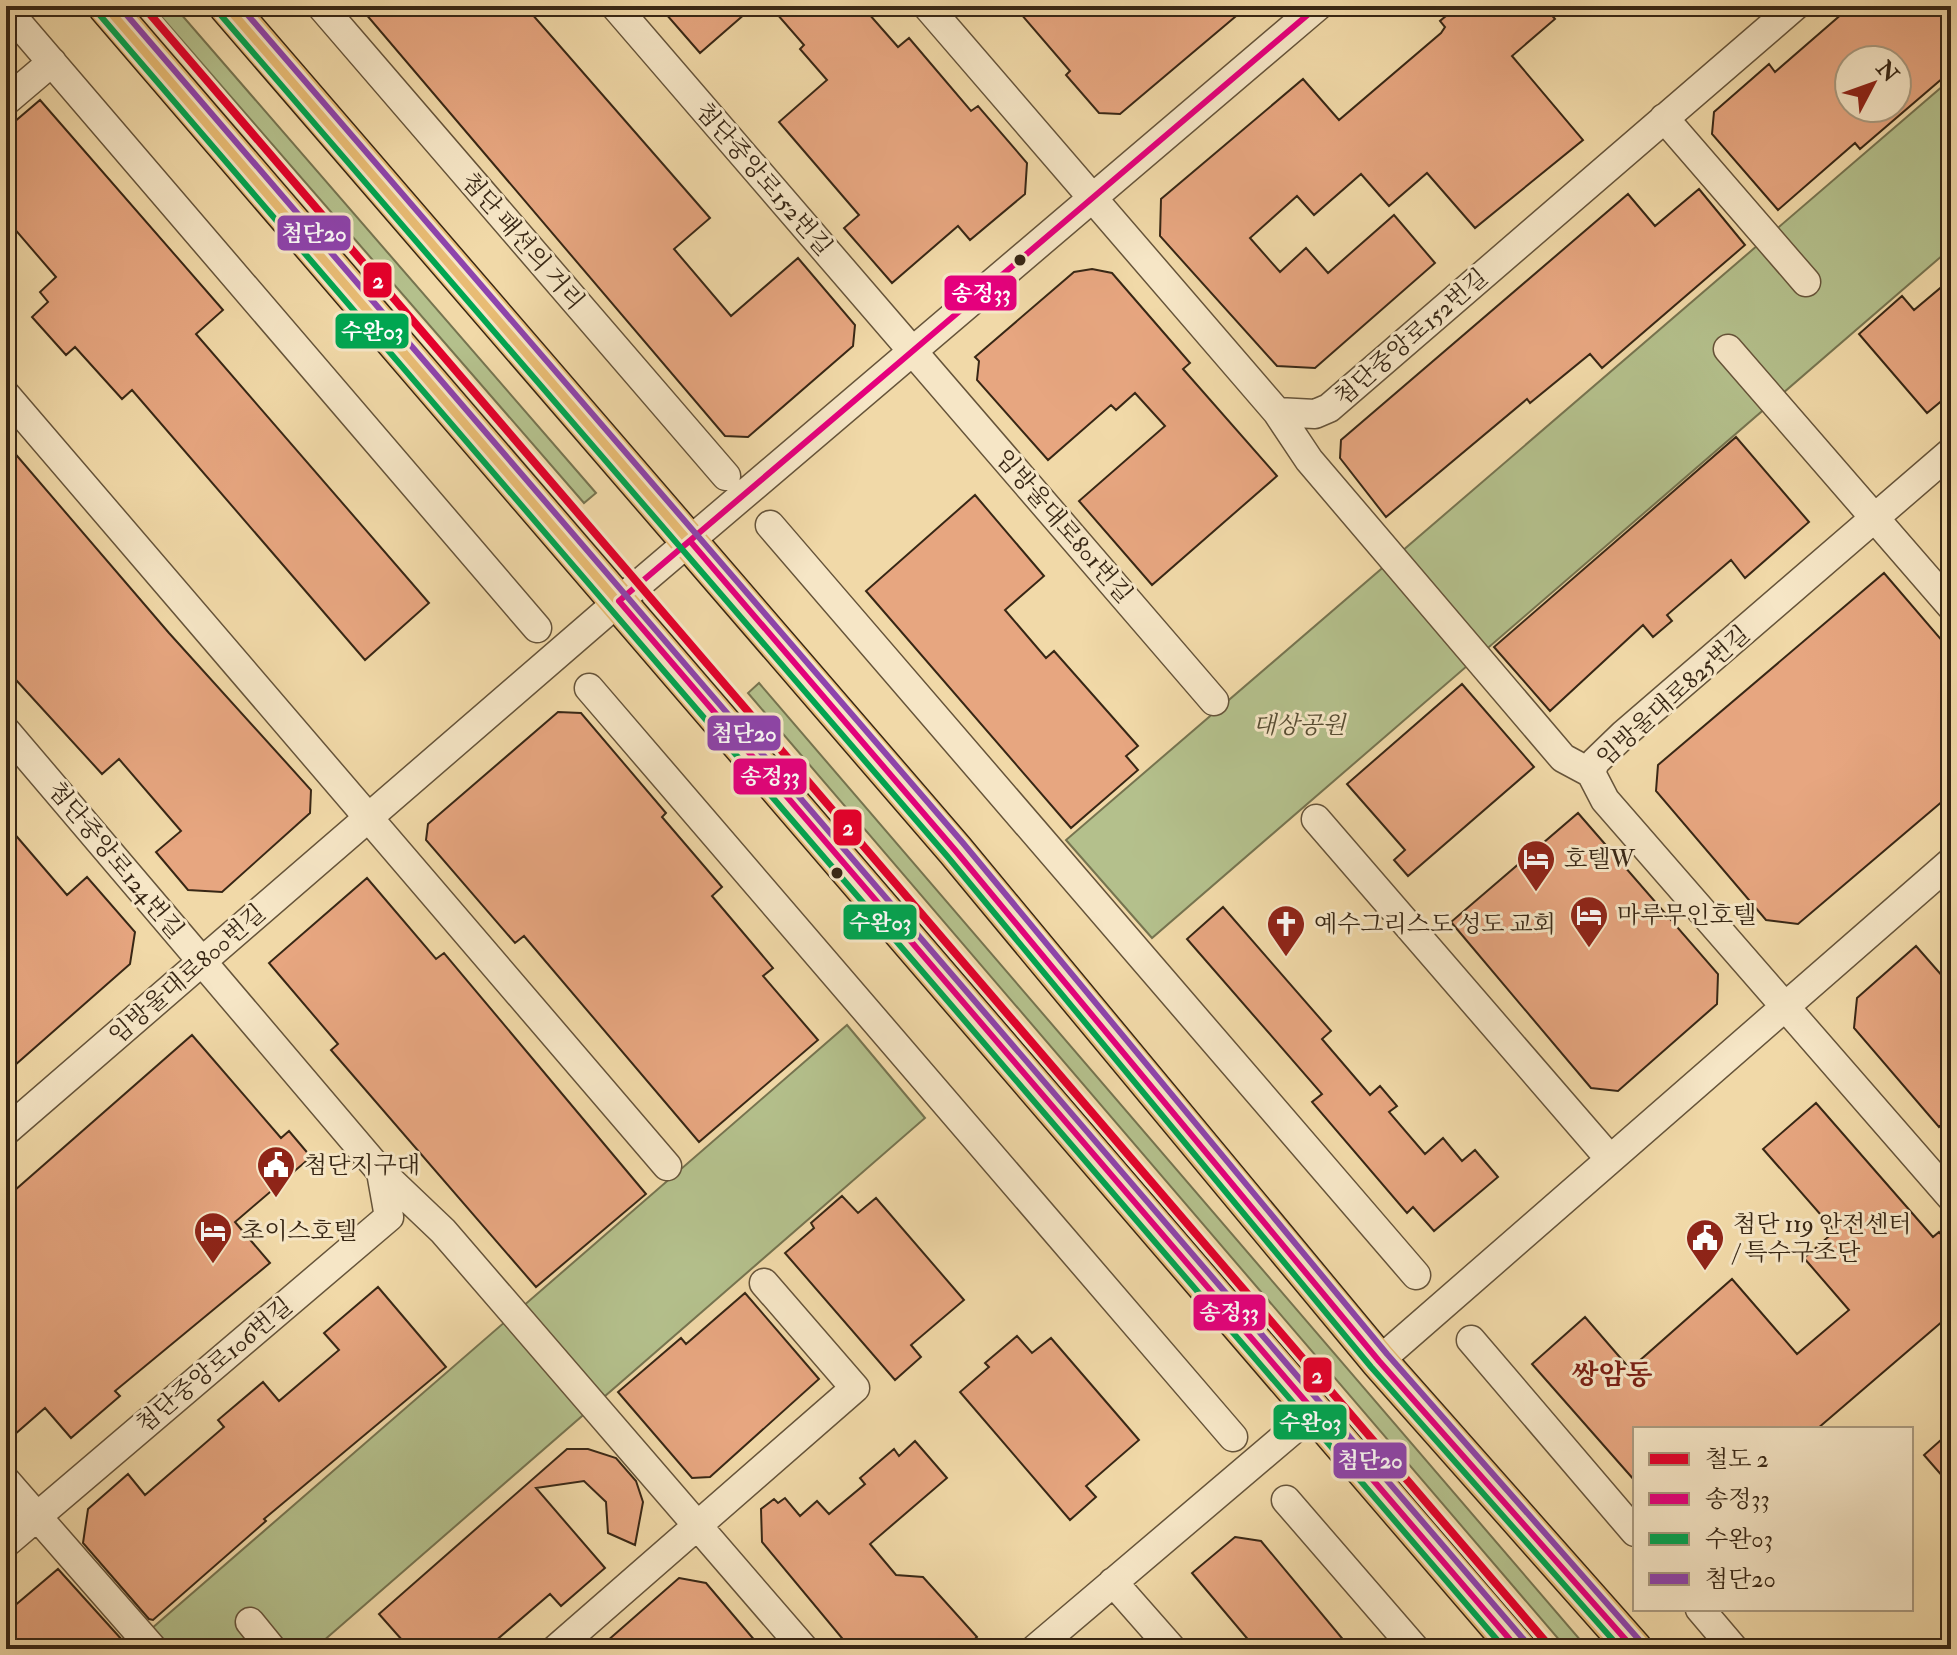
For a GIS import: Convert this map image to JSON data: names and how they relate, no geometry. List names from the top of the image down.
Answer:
{
  "streets": {
    "street": [
      "첨단중앙로152번길",
      "첨단 패션의 거리",
      "임방울대로801번길",
      "임방울대로825번길",
      "첨단중앙로124번길",
      "임방울대로800번길",
      "첨단중앙로106번길"
    ]
  },
  "crossings": [
    ["첨단중앙로152번길", "임방울대로801번길"],
    ["첨단중앙로124번길", "임방울대로800번길"],
    ["첨단중앙로124번길", "첨단중앙로106번길"]
  ],
  "districts": ["쌍암동"],
  "parks": ["대상공원"],
  "places": {
    "hotel": ["호텔W", "마루무인호텔", "초이스호텔"],
    "church": ["예수그리스도 성도 교회"],
    "public building": ["첨단지구대", "첨단 119 안전센터 / 특수구조단"]
  },
  "lines": [
    "rail line 2",
    "transit line 송정33",
    "transit line 첨단20",
    "transit line 수완03"
  ],
  "legend": [
    "철도 2",
    "송정33",
    "수완03",
    "첨단20"
  ],
  "north": "top right"
}
